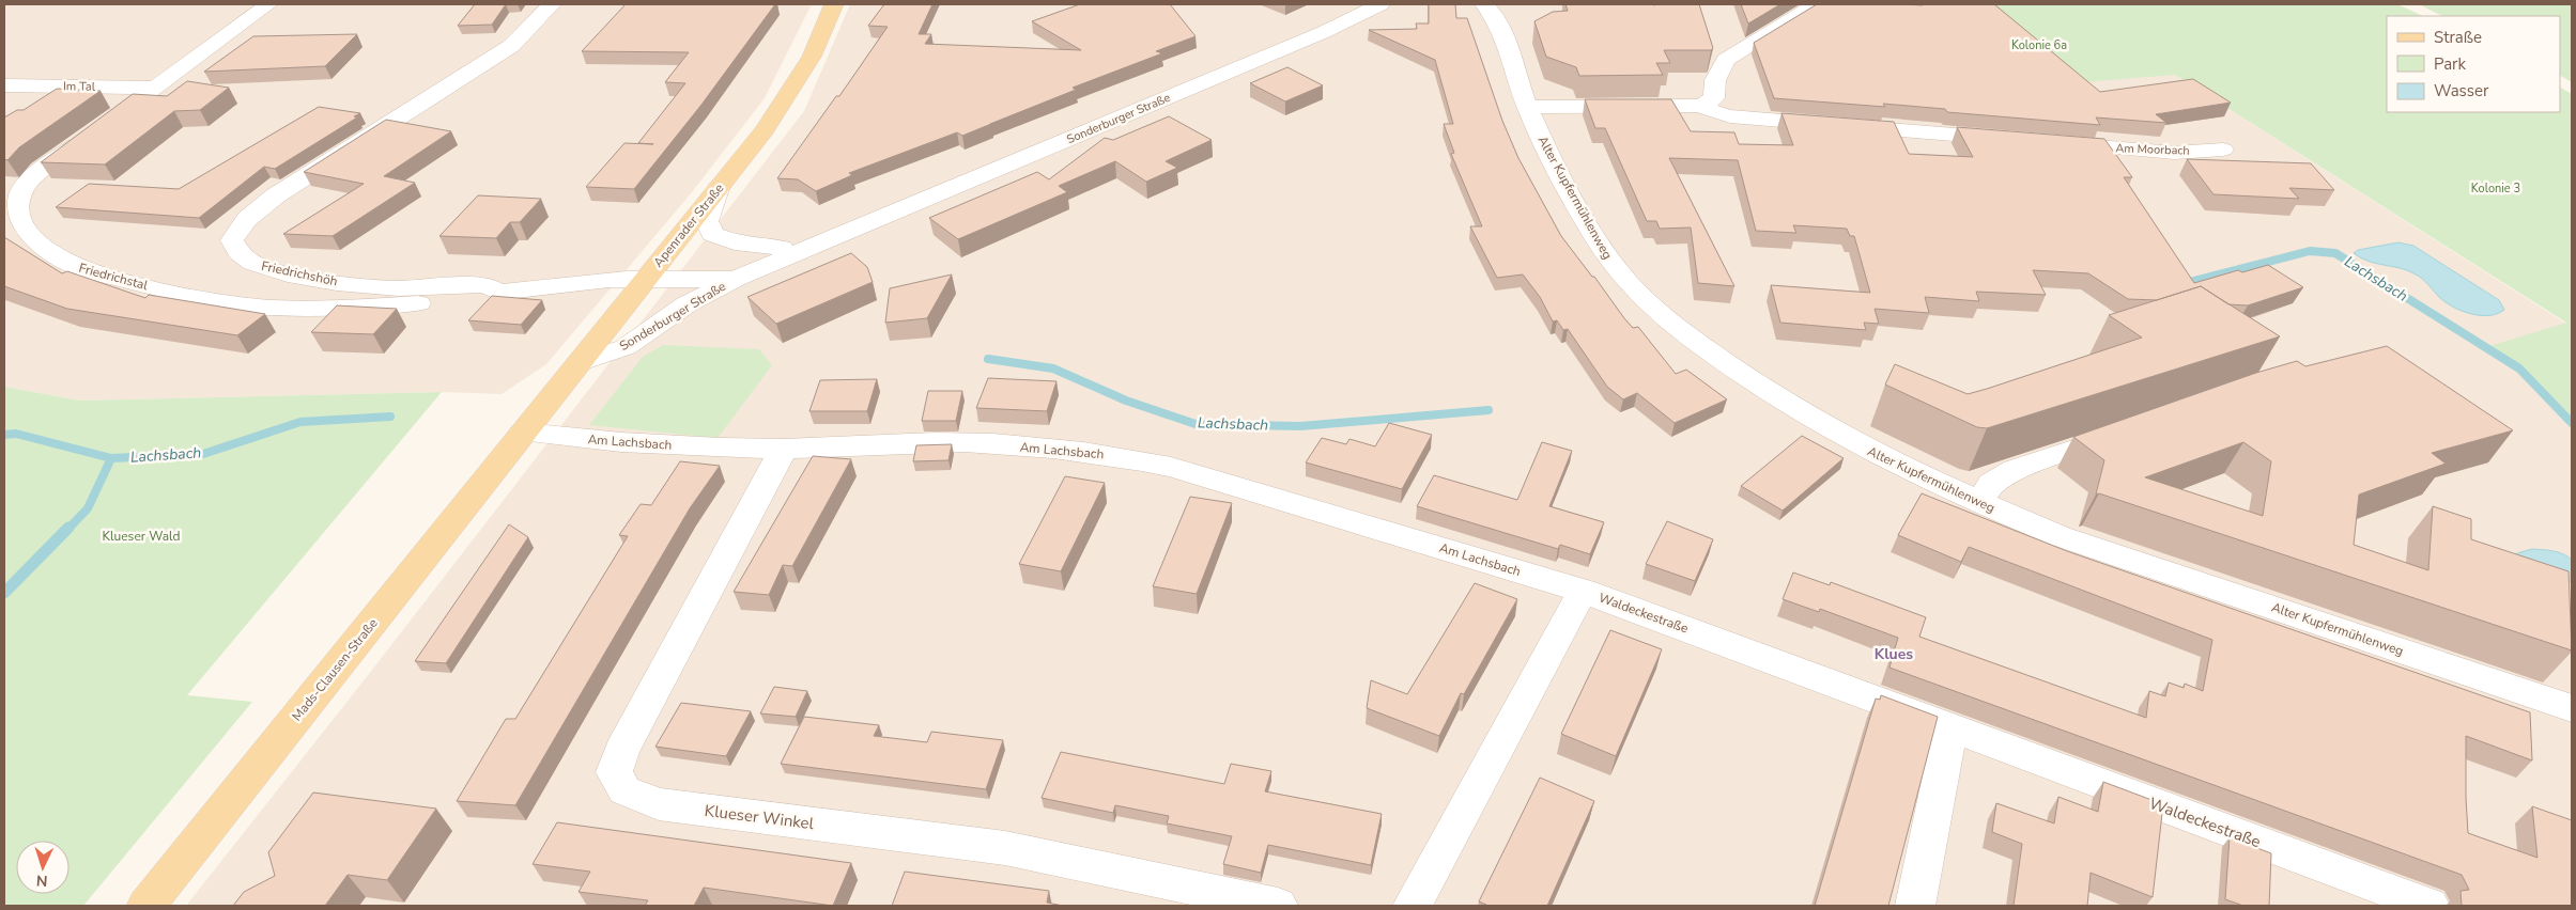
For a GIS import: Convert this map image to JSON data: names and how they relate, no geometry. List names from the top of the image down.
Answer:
{
  "streets": {
    "main road": ["Apenrader Straße", "Mads-Clausen-Straße"],
    "street": [
      "Im Tal",
      "Sonderburger Straße",
      "Am Moorbach",
      "Alter Kupfermühlenweg",
      "Friedrichshöh",
      "Friedrichstal",
      "Am Lachsbach",
      "Waldeckestraße",
      "Klueser Winkel"
    ]
  },
  "crossings": [
    ["Im Tal", "Friedrichstal"],
    ["Sonderburger Straße", "Apenrader Straße"],
    ["Sonderburger Straße", "Friedrichshöh"],
    ["Apenrader Straße", "Friedrichshöh"],
    ["Apenrader Straße", "Am Lachsbach"],
    ["Apenrader Straße", "Mads-Clausen-Straße"],
    ["Friedrichshöh", "Friedrichstal"],
    ["Am Lachsbach", "Waldeckestraße"],
    ["Am Lachsbach", "Mads-Clausen-Straße"],
    ["Am Lachsbach", "Klueser Winkel"]
  ],
  "districts": ["Klues"],
  "water": ["Lachsbach"],
  "parks": ["Kolonie 6a", "Kolonie 3", "Klueser Wald"],
  "legend": ["Straße", "Park", "Wasser"],
  "north": "bottom"
}
